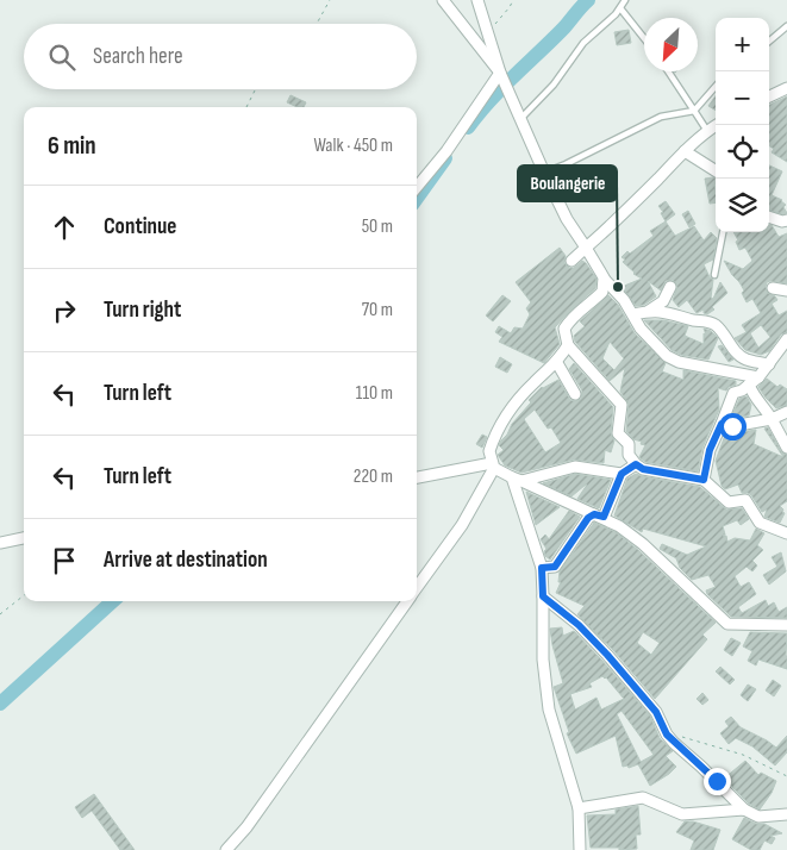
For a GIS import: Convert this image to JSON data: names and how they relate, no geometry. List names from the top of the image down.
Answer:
{
  "places": ["Boulangerie"],
  "north": "bottom left",
  "page": {
    "map_buttons": ["+", "−"],
    "search": "Search here",
    "heading": ["6 min", "Walk · 450 m"],
    "list": [
      ["Continue", "50 m"],
      ["Turn right", "70 m"],
      ["Turn left", "110 m"],
      ["Turn left", "220 m"],
      "Arrive at destination"
    ]
  }
}
